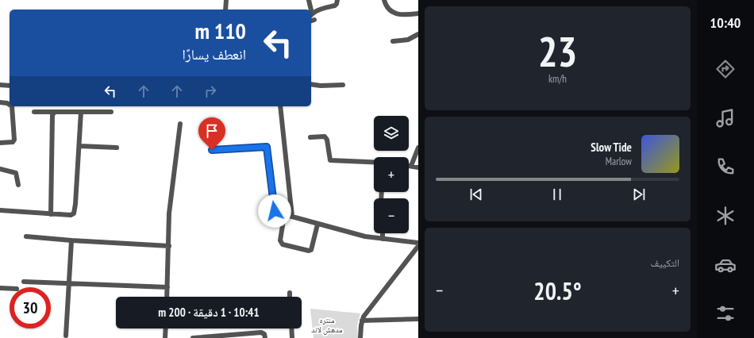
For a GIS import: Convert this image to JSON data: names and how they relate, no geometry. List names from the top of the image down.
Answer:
{
  "parks": ["منتره مدهش لاند"],
  "page": {
    "tabs": "10:40",
    "tile": [
      ["23", "km/h"],
      "التكييف"
    ],
    "turn": ["110 m", "انعطف يسارًا"],
    "map_buttons": ["+", "−"],
    "song": ["Slow Tide", "Marlow"],
    "heat": ["−", "20.5°", "+"],
    "limit": "30",
    "trip": "10:41 · 1 دقيقة · 200 m"
  }
}
